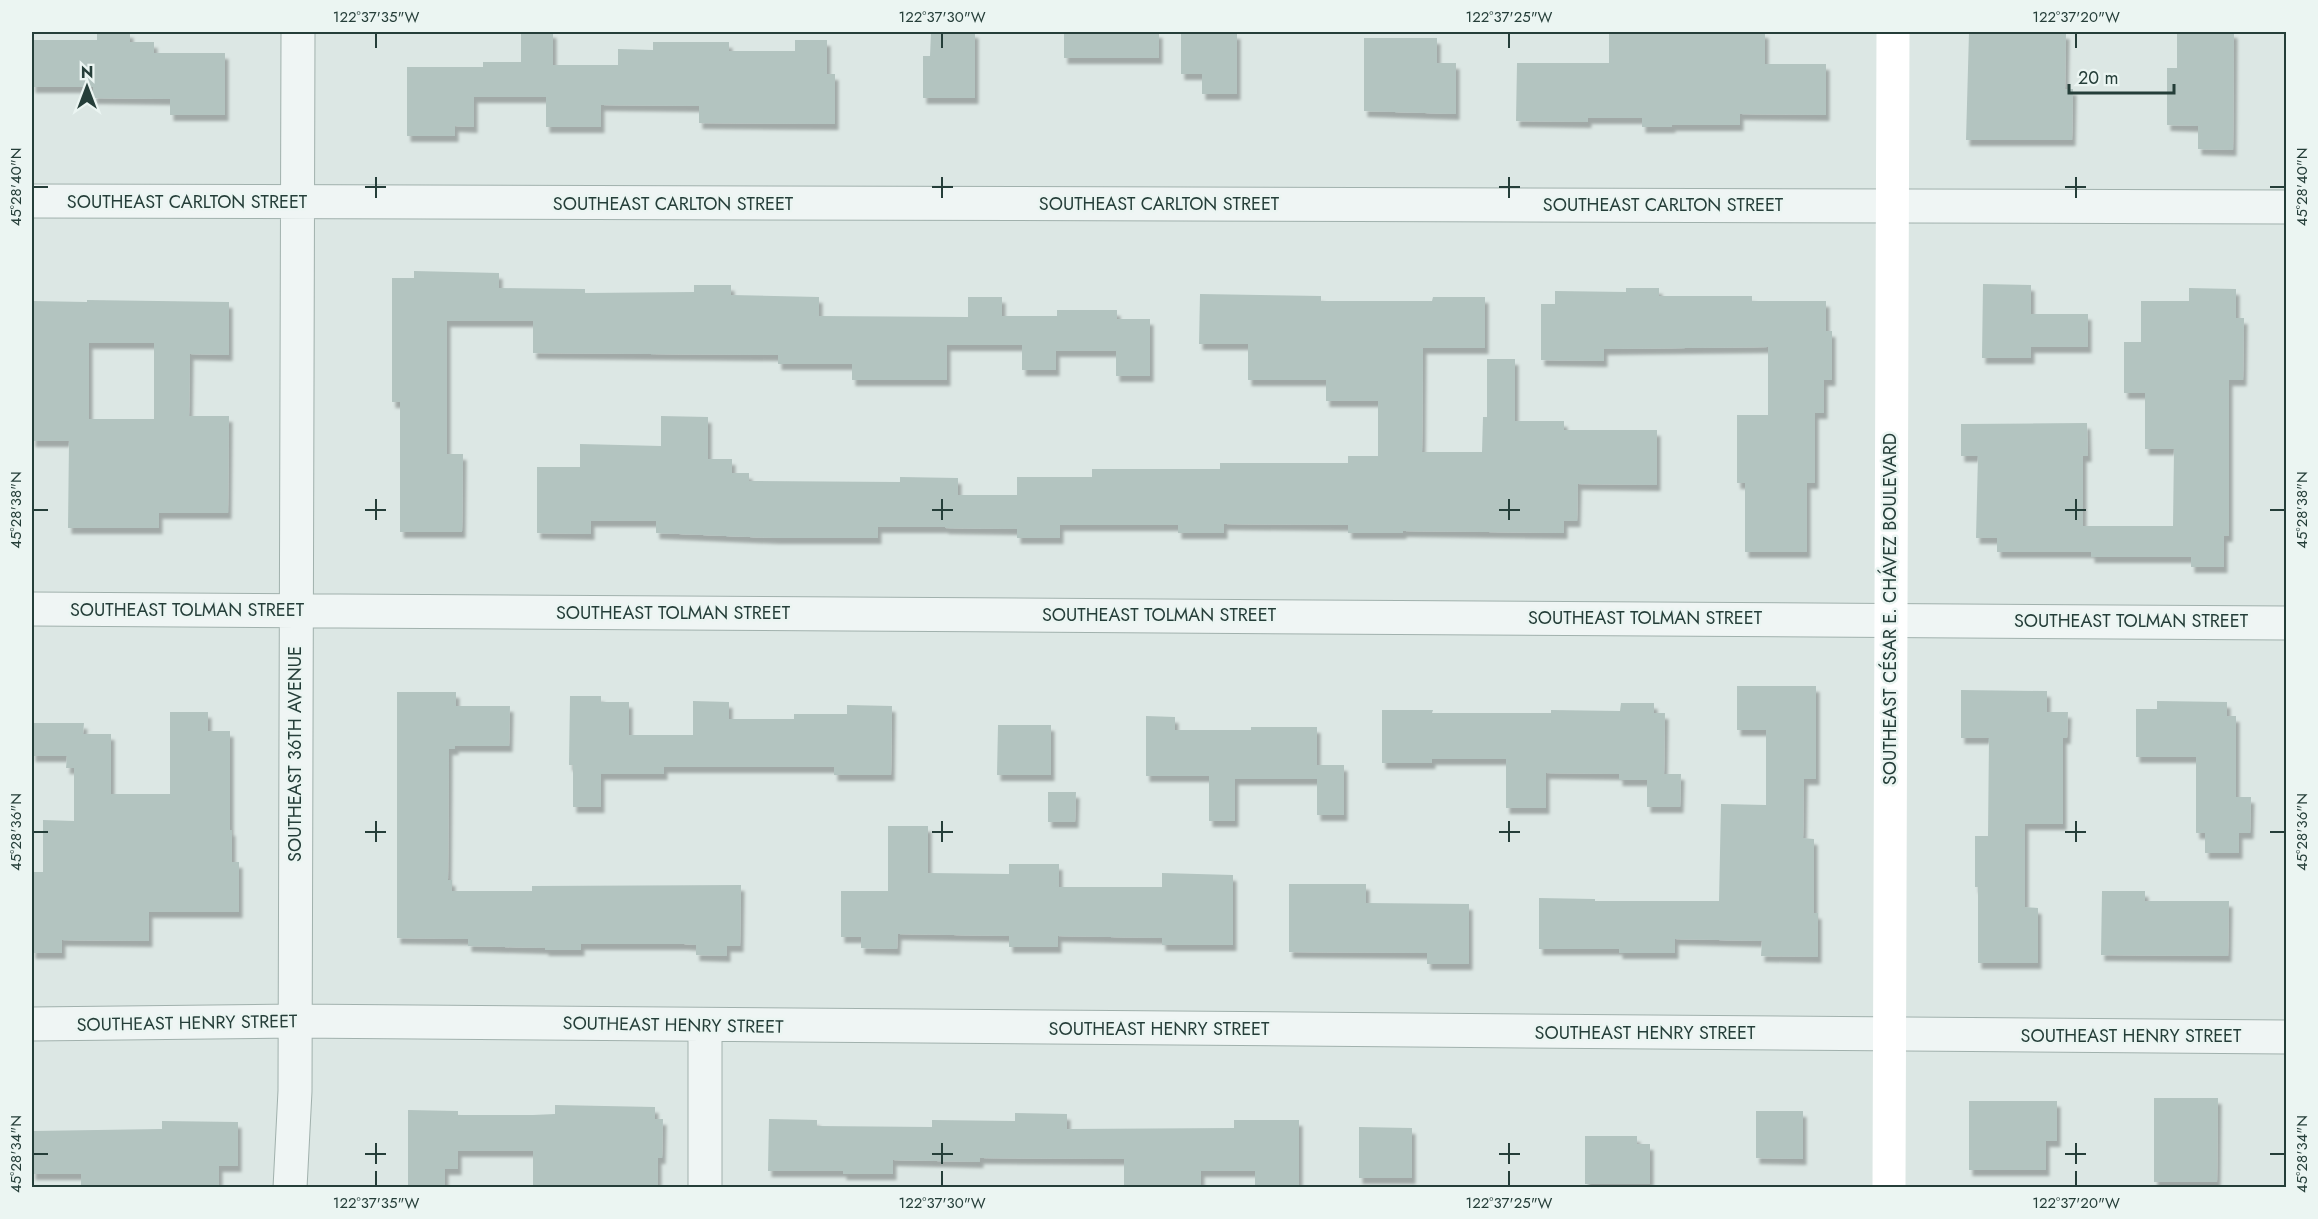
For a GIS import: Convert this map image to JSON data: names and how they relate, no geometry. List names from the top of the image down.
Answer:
{
  "streets": {
    "street": [
      "SOUTHEAST CARLTON STREET",
      "SOUTHEAST CÉSAR E. CHÁVEZ BOULEVARD",
      "SOUTHEAST TOLMAN STREET",
      "SOUTHEAST 36TH AVENUE",
      "SOUTHEAST HENRY STREET"
    ]
  },
  "crossings": [
    ["SOUTHEAST CARLTON STREET", "SOUTHEAST CÉSAR E. CHÁVEZ BOULEVARD"],
    ["SOUTHEAST CARLTON STREET", "SOUTHEAST 36TH AVENUE"],
    ["SOUTHEAST CÉSAR E. CHÁVEZ BOULEVARD", "SOUTHEAST TOLMAN STREET"],
    ["SOUTHEAST CÉSAR E. CHÁVEZ BOULEVARD", "SOUTHEAST HENRY STREET"],
    ["SOUTHEAST TOLMAN STREET", "SOUTHEAST 36TH AVENUE"],
    ["SOUTHEAST 36TH AVENUE", "SOUTHEAST HENRY STREET"]
  ],
  "scale_bar": "20 m",
  "north": "top",
  "coordinates": [
    "122°37'35\"W",
    "122°37'30\"W",
    "122°37'25\"W",
    "122°37'20\"W",
    "45°28'40\"N",
    "45°28'38\"N",
    "45°28'36\"N",
    "45°28'34\"N"
  ]
}
